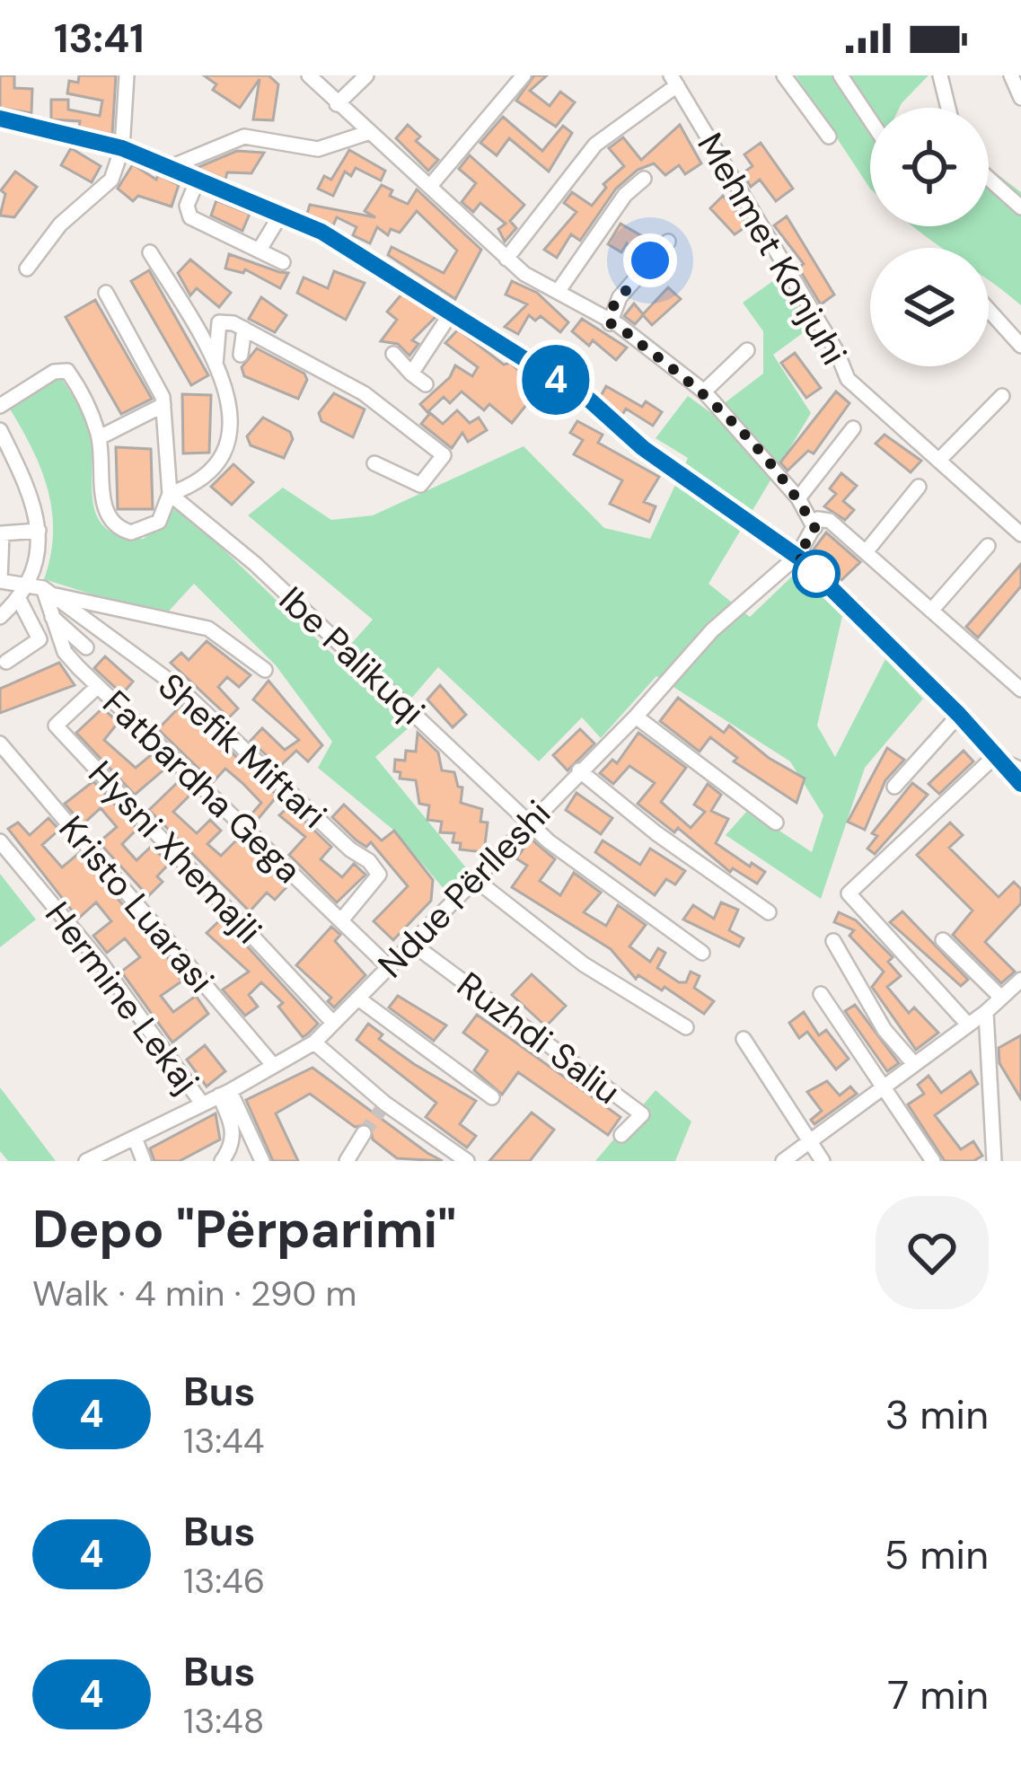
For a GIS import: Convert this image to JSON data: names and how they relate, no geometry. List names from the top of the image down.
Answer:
{
  "streets": {
    "street": [
      "Mehmet Konjuhi",
      "Ibe Palikuqi",
      "Shefik Miftari",
      "Fatbardha Gega",
      "Hysni Xhemajli",
      "Ndue Përlleshi",
      "Kristo Luarasi",
      "Hermine Lekaj",
      "Ruzhdi Saliu"
    ]
  },
  "crossings": [
    ["Ibe Palikuqi", "Ndue Përlleshi"],
    ["Shefik Miftari", "Fatbardha Gega"],
    ["Fatbardha Gega", "Hysni Xhemajli"],
    ["Fatbardha Gega", "Ndue Përlleshi"],
    ["Hysni Xhemajli", "Ndue Përlleshi"],
    ["Ndue Përlleshi", "Kristo Luarasi"],
    ["Ndue Përlleshi", "Hermine Lekaj"],
    ["Ndue Përlleshi", "Ruzhdi Saliu"]
  ],
  "lines": ["bus line 4"],
  "page": {
    "status": "13:41",
    "on_map": "4",
    "heading": ["Depo \"Përparimi\"", "Walk · 4 min · 290 m"],
    "list": [
      {
        "mark": "4",
        "name": "Bus",
        "note": "13:44",
        "value": "3 min"
      },
      {
        "mark": "4",
        "name": "Bus",
        "note": "13:46",
        "value": "5 min"
      },
      {
        "mark": "4",
        "name": "Bus",
        "note": "13:48",
        "value": "7 min"
      }
    ]
  }
}
